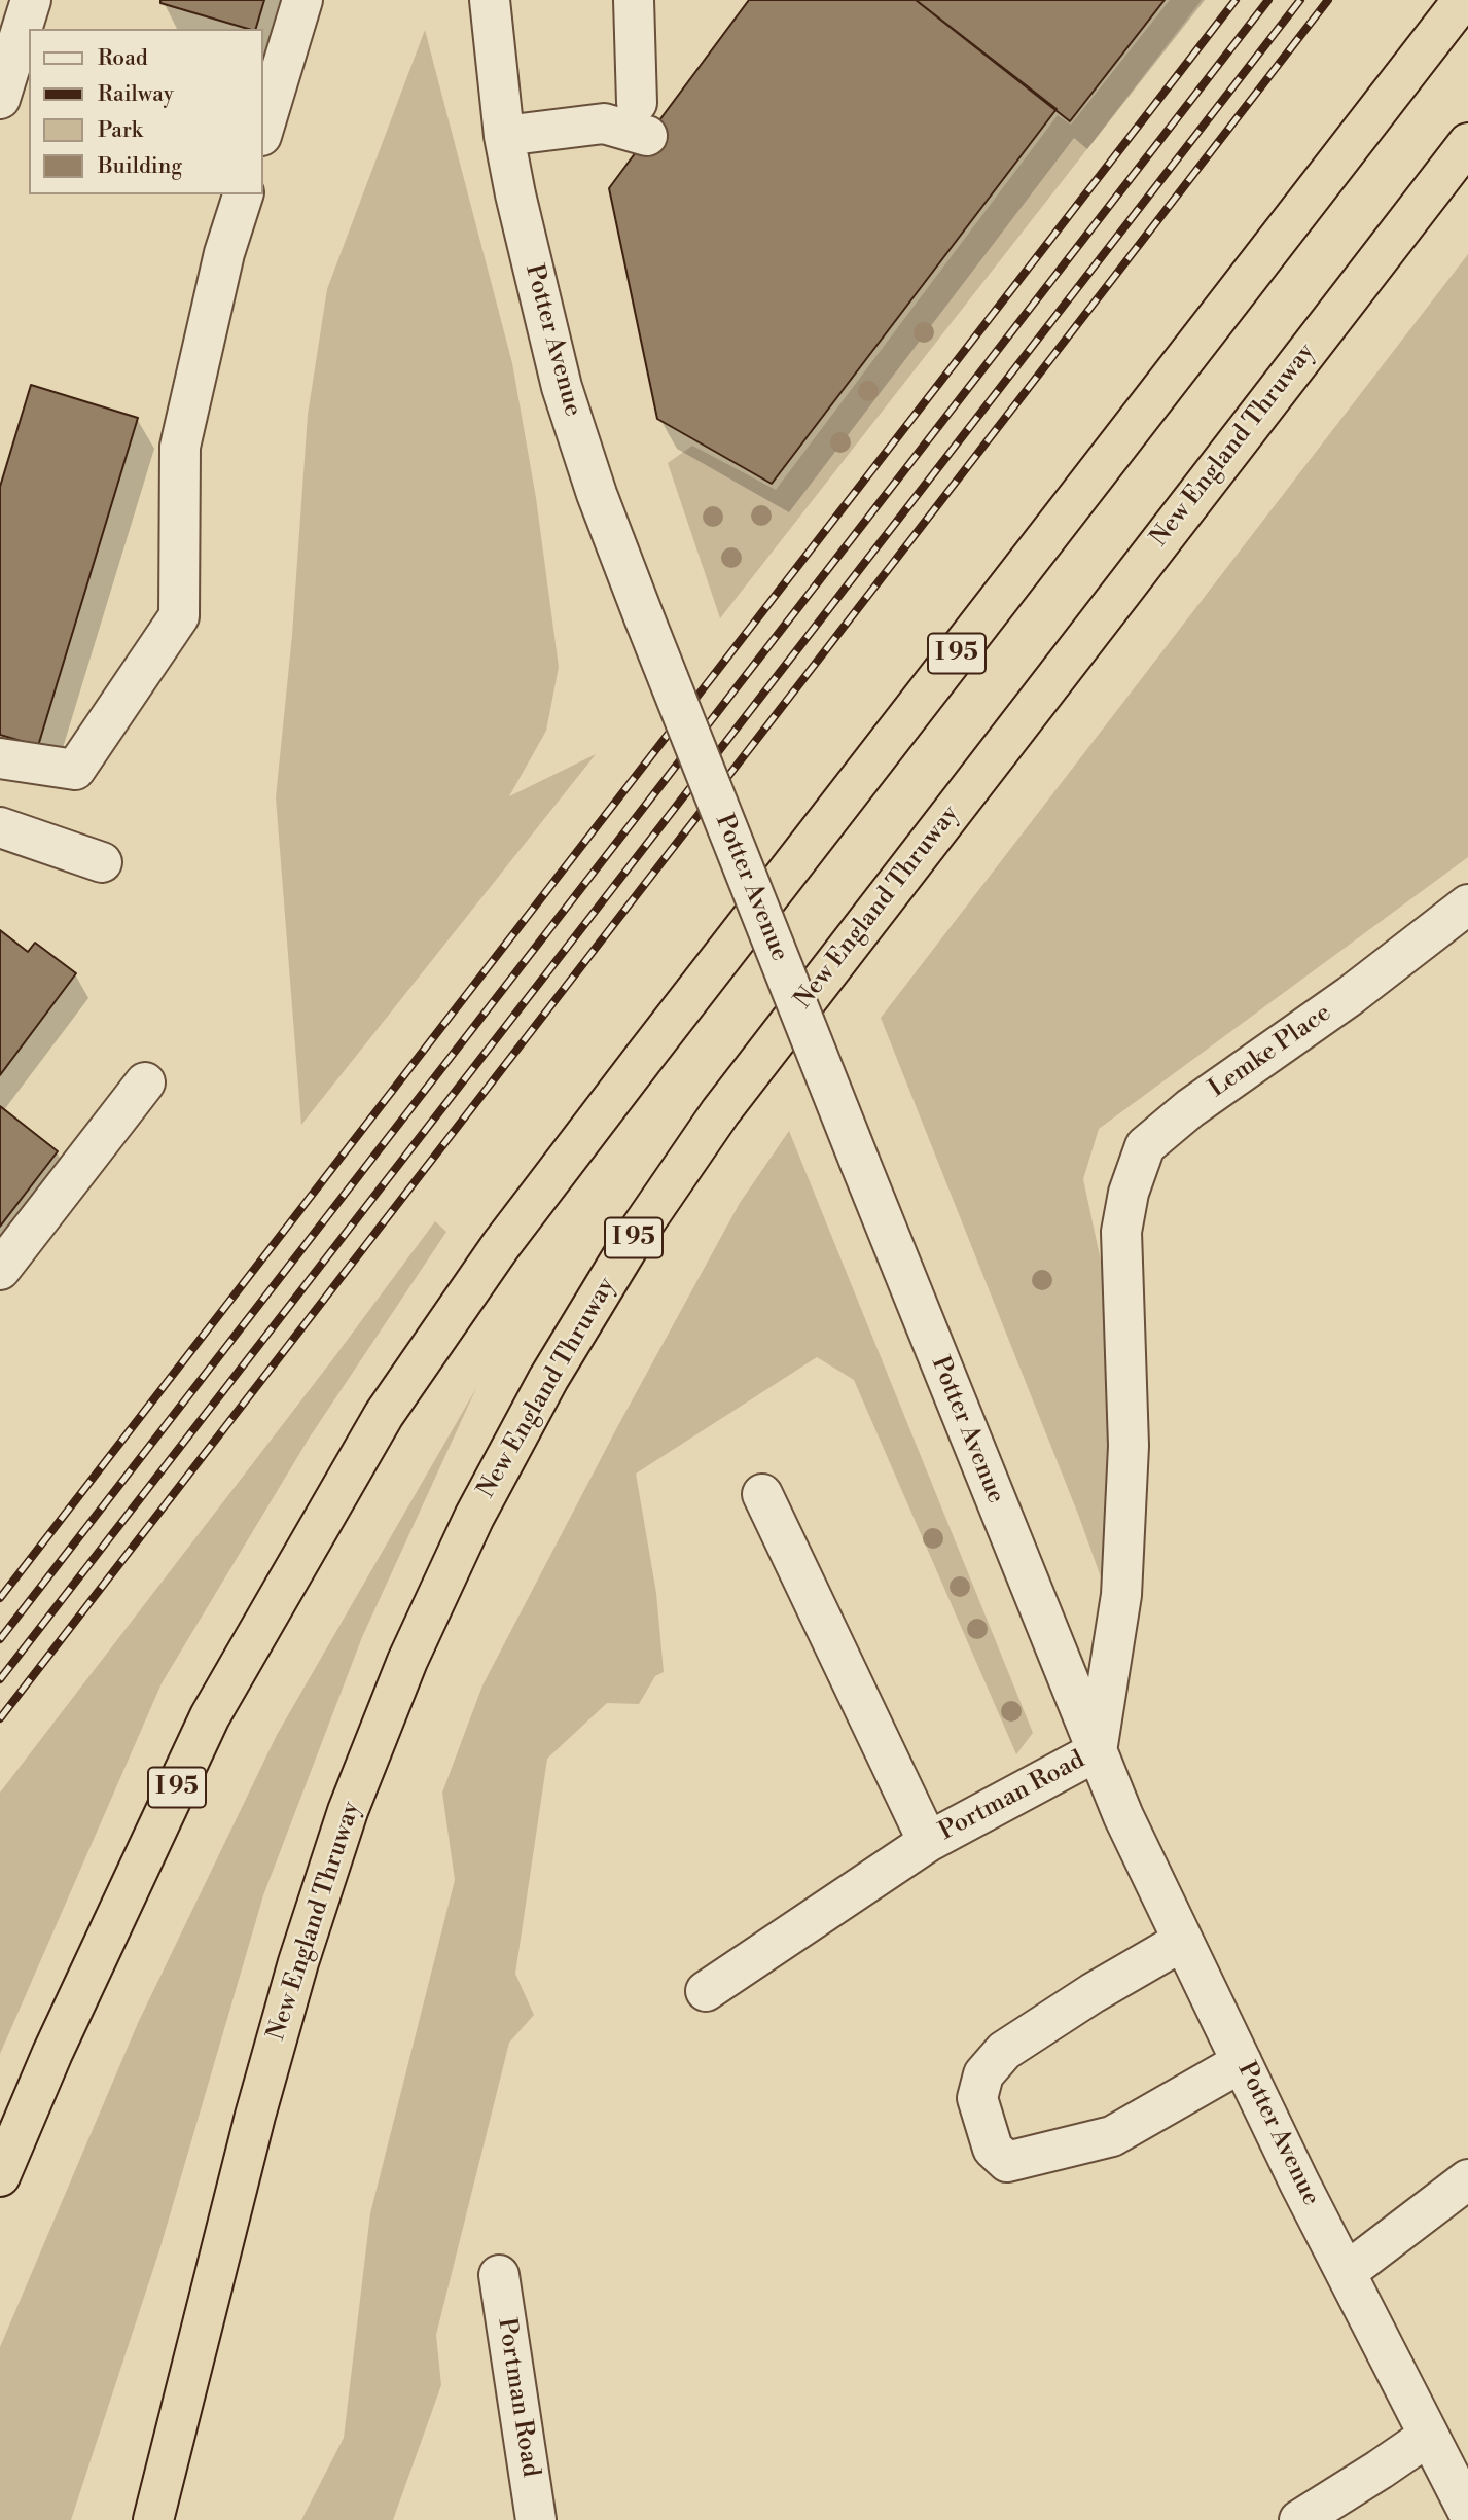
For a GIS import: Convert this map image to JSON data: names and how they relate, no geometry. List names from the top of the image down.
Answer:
{
  "streets": {
    "highway": ["New England Thruway", "I 95"],
    "street": ["Potter Avenue", "Lemke Place", "Portman Road"]
  },
  "crossings": [
    ["Potter Avenue", "Lemke Place"],
    ["Potter Avenue", "Portman Road"],
    ["Lemke Place", "Portman Road"]
  ],
  "legend": [
    "Road",
    "Railway",
    "Park",
    "Building"
  ]
}
